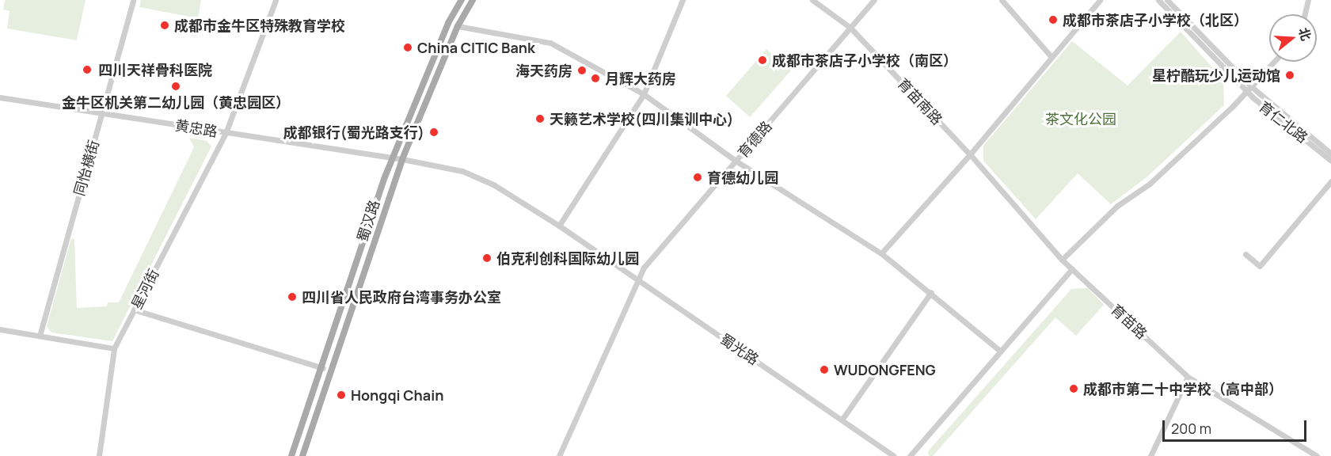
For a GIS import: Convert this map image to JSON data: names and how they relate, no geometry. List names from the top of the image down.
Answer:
{
  "streets": {
    "main road": ["蜀汉路"],
    "street": [
      "育苗南路",
      "育仁北路",
      "黄忠路",
      "育德路",
      "同怡横街",
      "星河街",
      "育苗路",
      "蜀光路"
    ]
  },
  "crossings": [
    ["育苗南路", "育德路"],
    ["育苗南路", "育苗路"],
    ["黄忠路", "同怡横街"],
    ["黄忠路", "蜀汉路"],
    ["黄忠路", "星河街"],
    ["黄忠路", "蜀光路"],
    ["育德路", "蜀光路"]
  ],
  "parks": ["茶文化公园"],
  "places": [
    "成都市茶店子小学校（北区）",
    "成都市金牛区特殊教育学校",
    "China CITIC Bank",
    "成都市茶店子小学校（南区）",
    "四川天祥骨科医院",
    "海天药房",
    "星柠酷玩少儿运动馆",
    "月辉大药房",
    "金牛区机关第二幼儿园（黄忠园区）",
    "天籁艺术学校(四川集训中心)",
    "成都银行(蜀光路支行)",
    "育德幼儿园",
    "伯克利创科国际幼儿园",
    "四川省人民政府台湾事务办公室",
    "WUDONGFENG",
    "成都市第二十中学校（高中部）",
    "Hongqi Chain"
  ],
  "scale_bar": "200 m",
  "north": "right"
}
